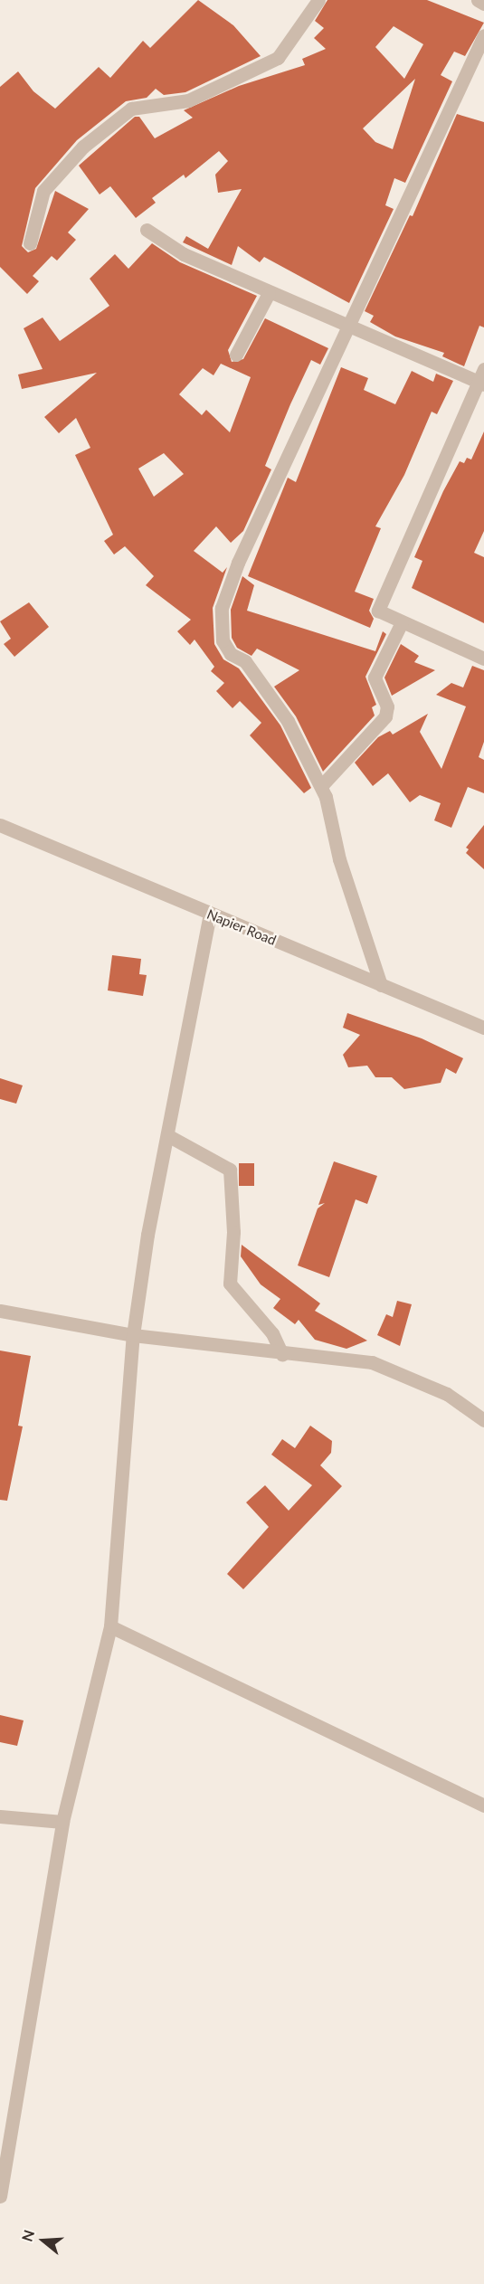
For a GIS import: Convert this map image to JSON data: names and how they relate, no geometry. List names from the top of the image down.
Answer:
{
  "streets": {
    "street": ["Napier Road"]
  },
  "north": "left"
}
